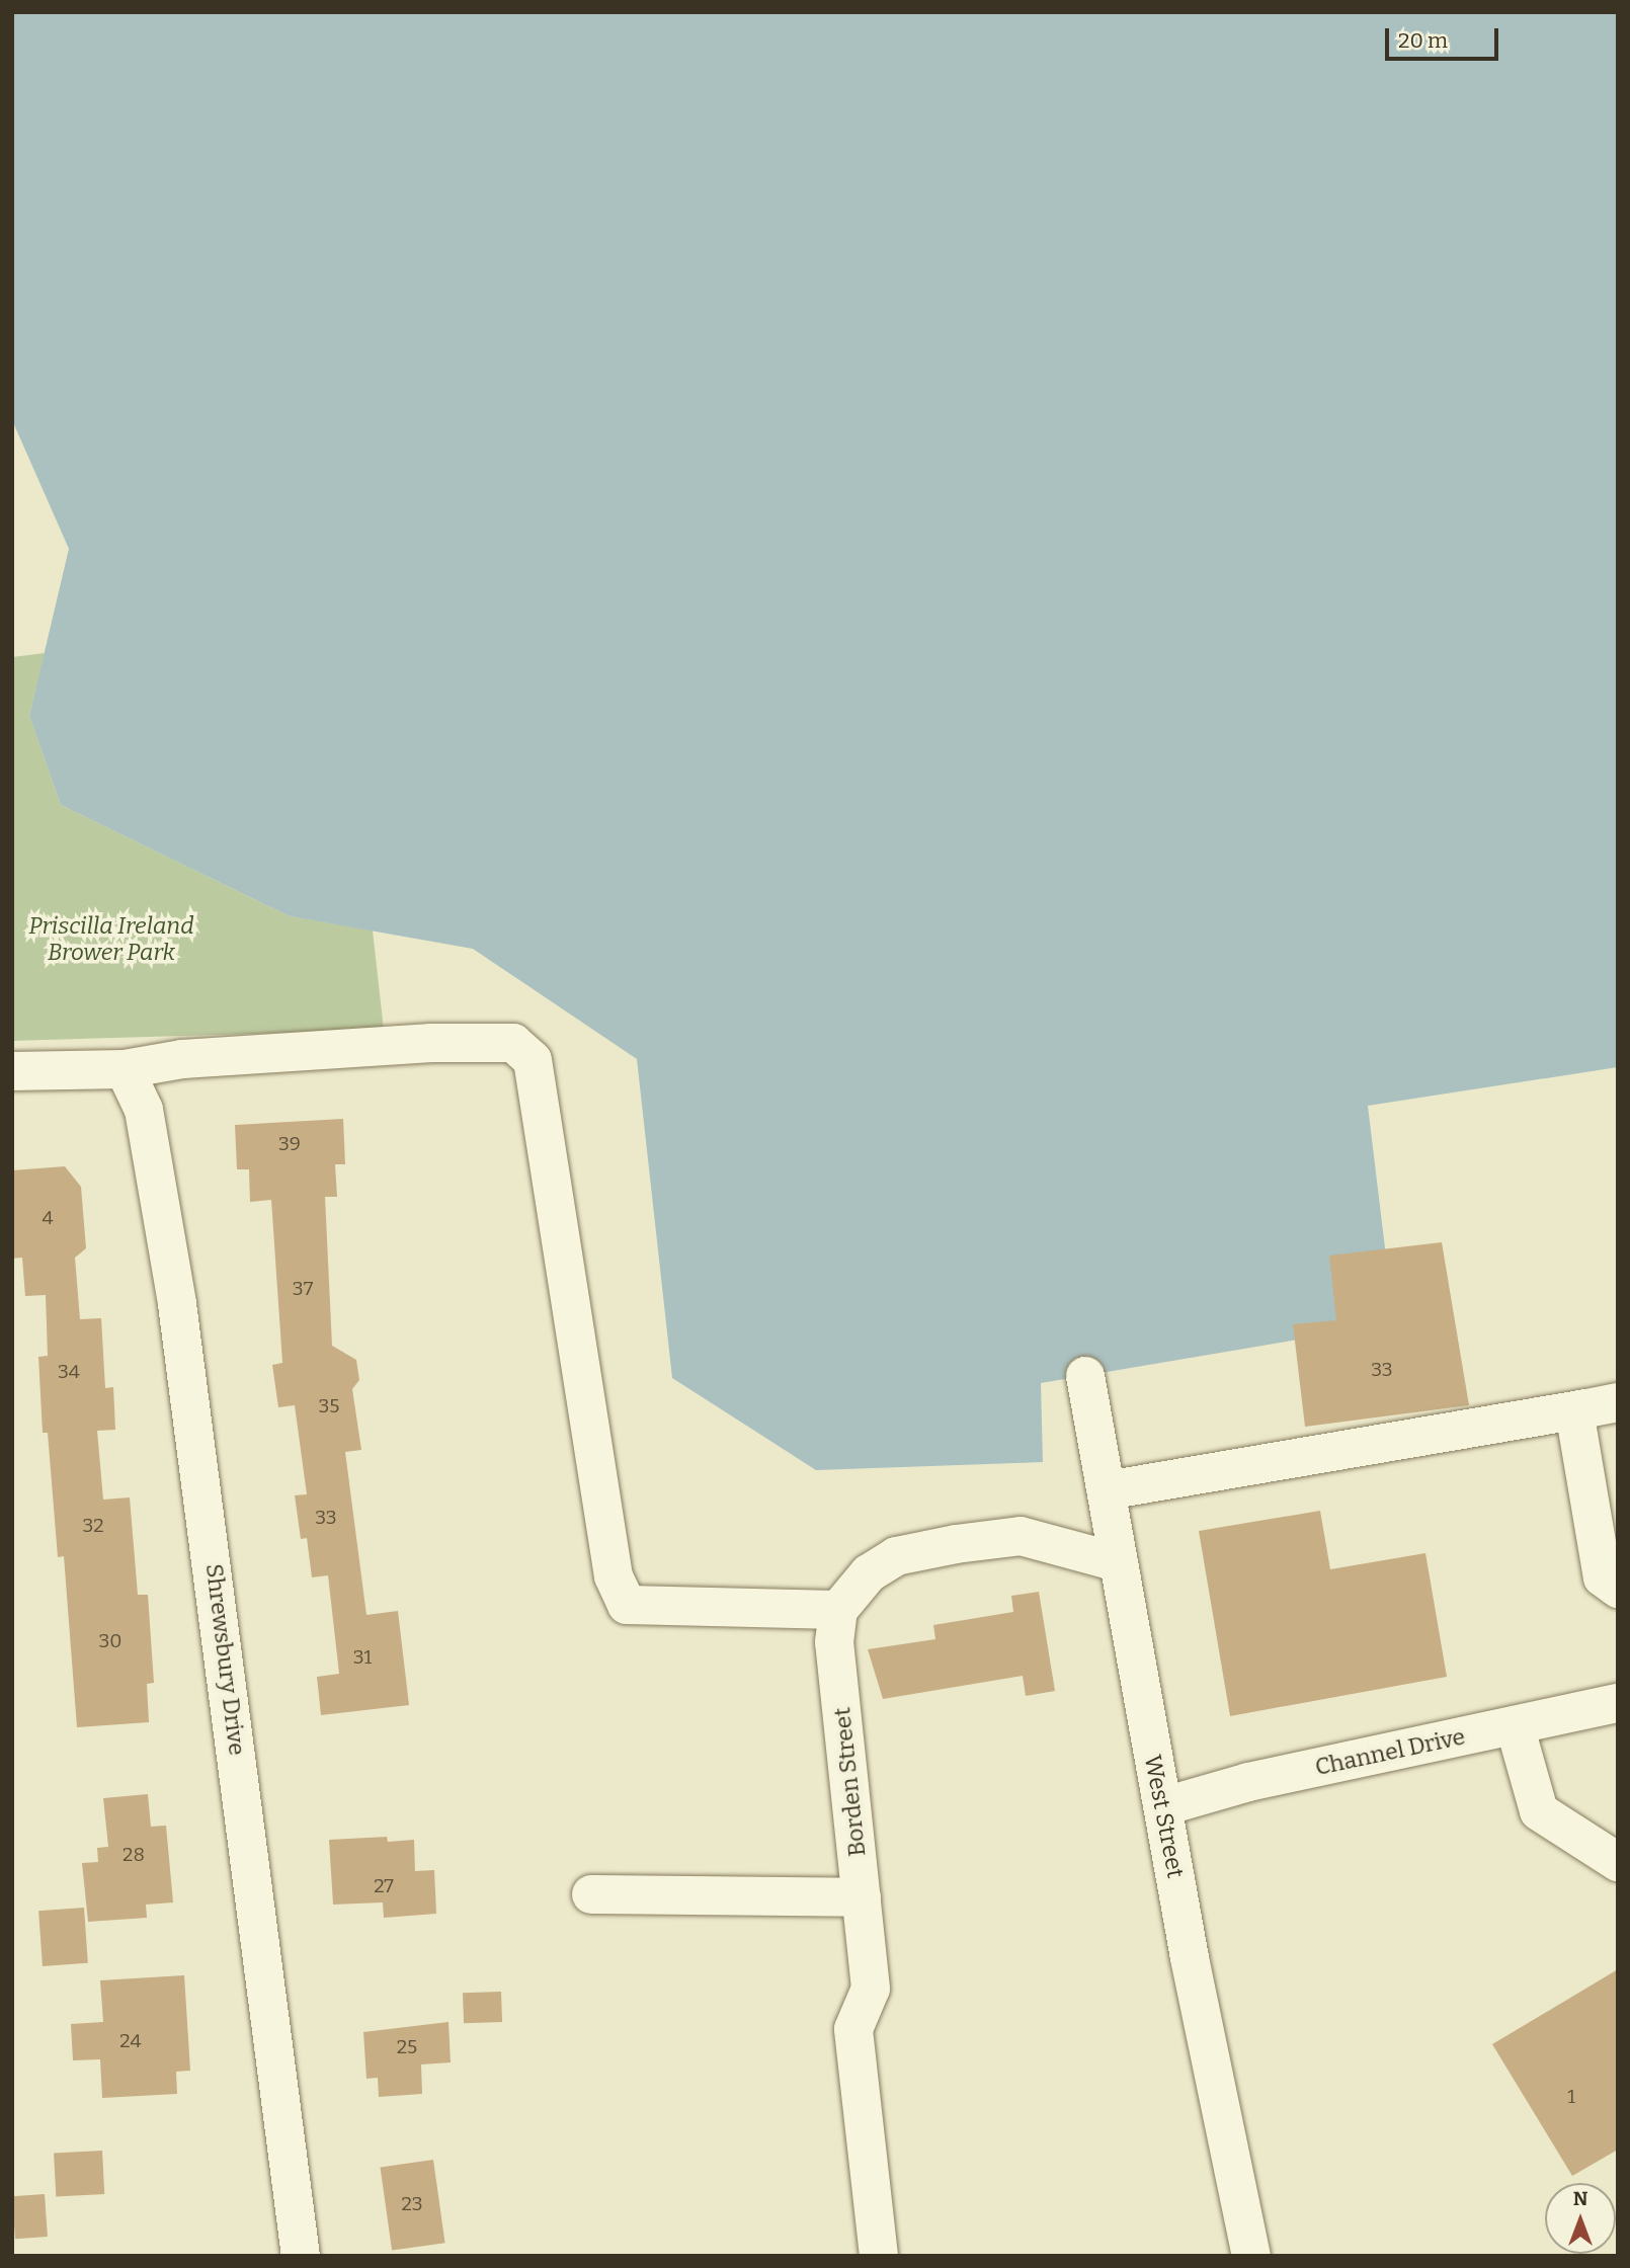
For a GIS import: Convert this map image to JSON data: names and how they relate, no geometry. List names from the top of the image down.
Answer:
{
  "streets": {
    "street": [
      "Shrewsbury Drive",
      "Channel Drive",
      "Borden Street",
      "West Street"
    ]
  },
  "crossings": [
    ["Channel Drive", "West Street"]
  ],
  "parks": ["Priscilla Ireland Brower Park"],
  "house_numbers": [
    "39",
    "4",
    "37",
    "33",
    "34",
    "35",
    "33",
    "32",
    "30",
    "31",
    "28",
    "27",
    "24",
    "25",
    "1",
    "23"
  ],
  "scale_bar": "20 m",
  "north": "top"
}
